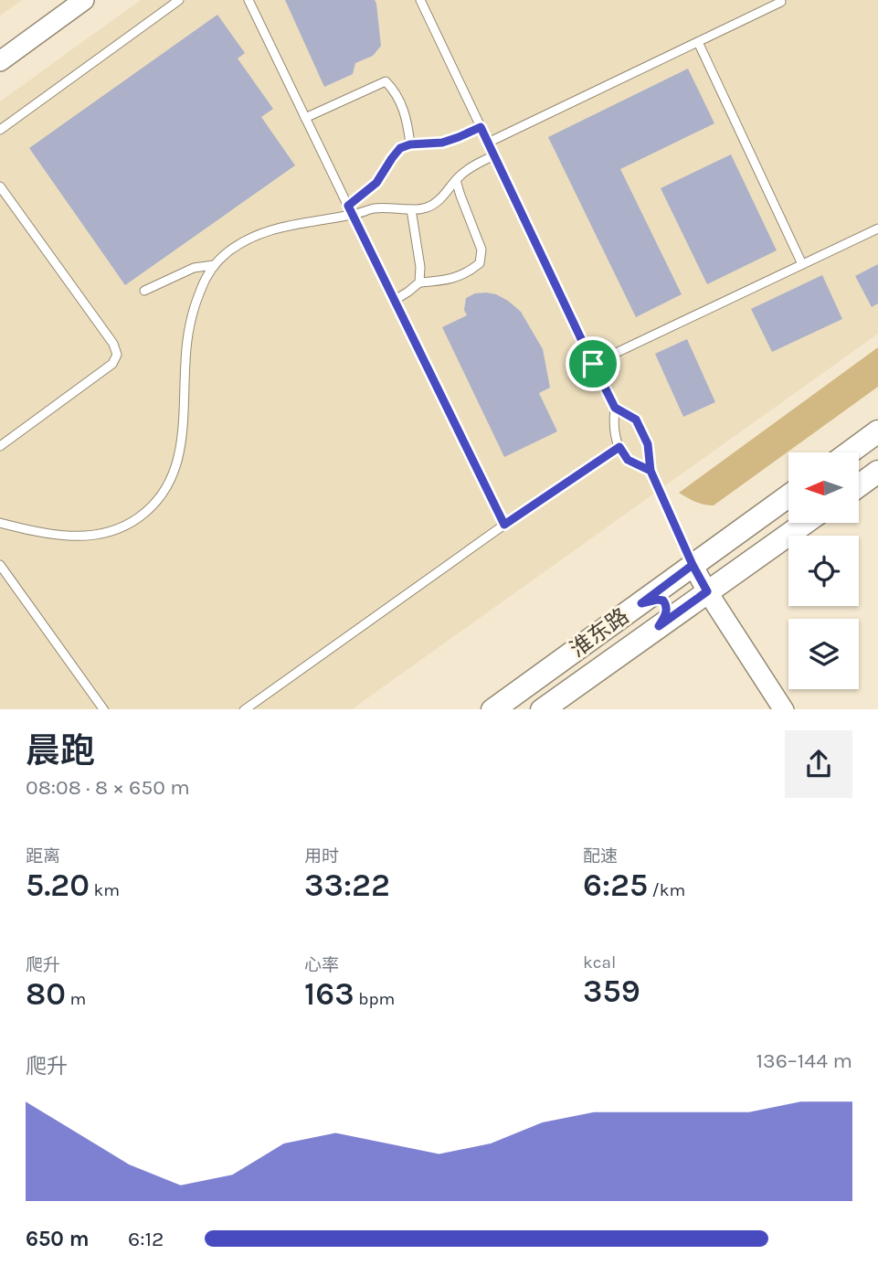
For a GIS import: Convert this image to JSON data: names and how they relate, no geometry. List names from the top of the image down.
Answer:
{
  "streets": {
    "main road": ["淮东路"]
  },
  "north": "left",
  "page": {
    "heading": ["晨跑", "08:08 · 8 × 650 m"],
    "stats": [
      ["距离", "5.20 km"],
      ["用时", "33:22"],
      ["配速", "6:25 /km"],
      ["爬升", "80 m"],
      ["心率", "163 bpm"],
      ["kcal", "359"]
    ],
    "chart": ["爬升", "136–144 m"],
    "list": [
      {
        "name": "650 m",
        "note": "6:12"
      }
    ]
  }
}
